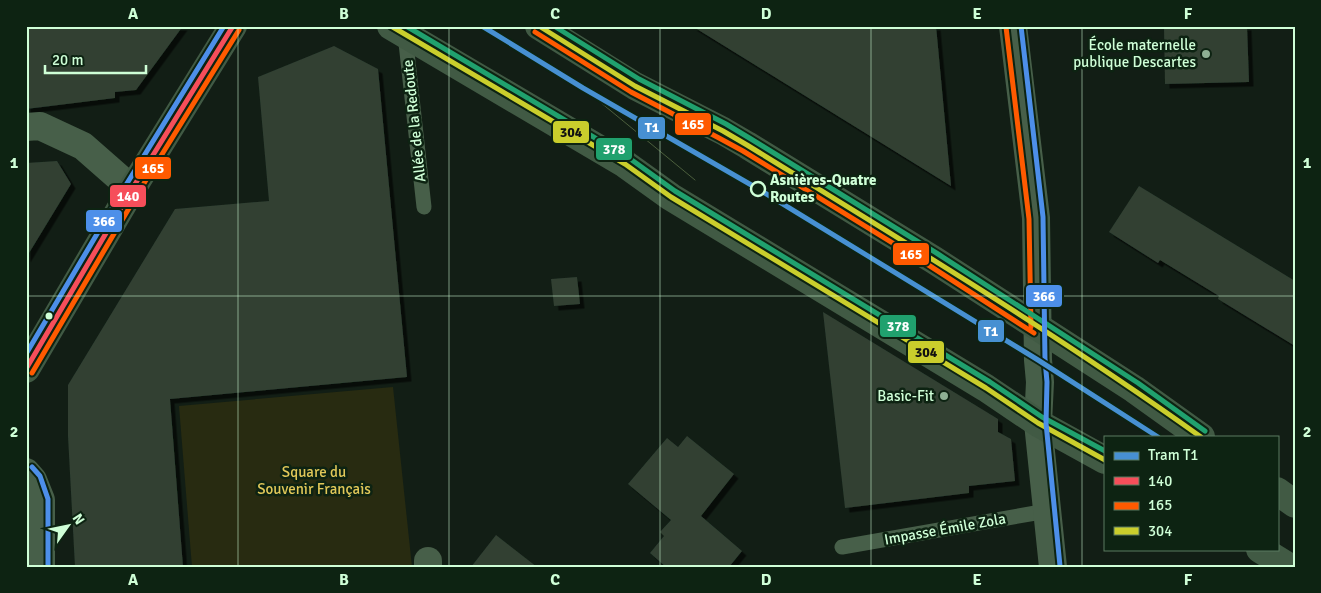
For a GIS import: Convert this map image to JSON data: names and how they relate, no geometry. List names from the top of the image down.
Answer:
{
  "streets": {
    "lane": ["Allée de la Redoute", "Impasse Émile Zola"]
  },
  "parks": ["Square du Souvenir Français"],
  "places": ["École maternelle publique Descartes", "Asnières-Quatre Routes", "Basic-Fit"],
  "lines": [
    "tram line T1",
    "transit line 140",
    "transit line 304",
    "transit line 378",
    "transit line 366",
    "transit line 165"
  ],
  "legend": [
    "Tram T1",
    "140",
    "165",
    "304"
  ],
  "scale_bar": "20 m",
  "north": "top right",
  "grid": {
    "columns": [
      "A",
      "B",
      "C",
      "D",
      "E",
      "F"
    ],
    "rows": ["1", "2"]
  }
}
